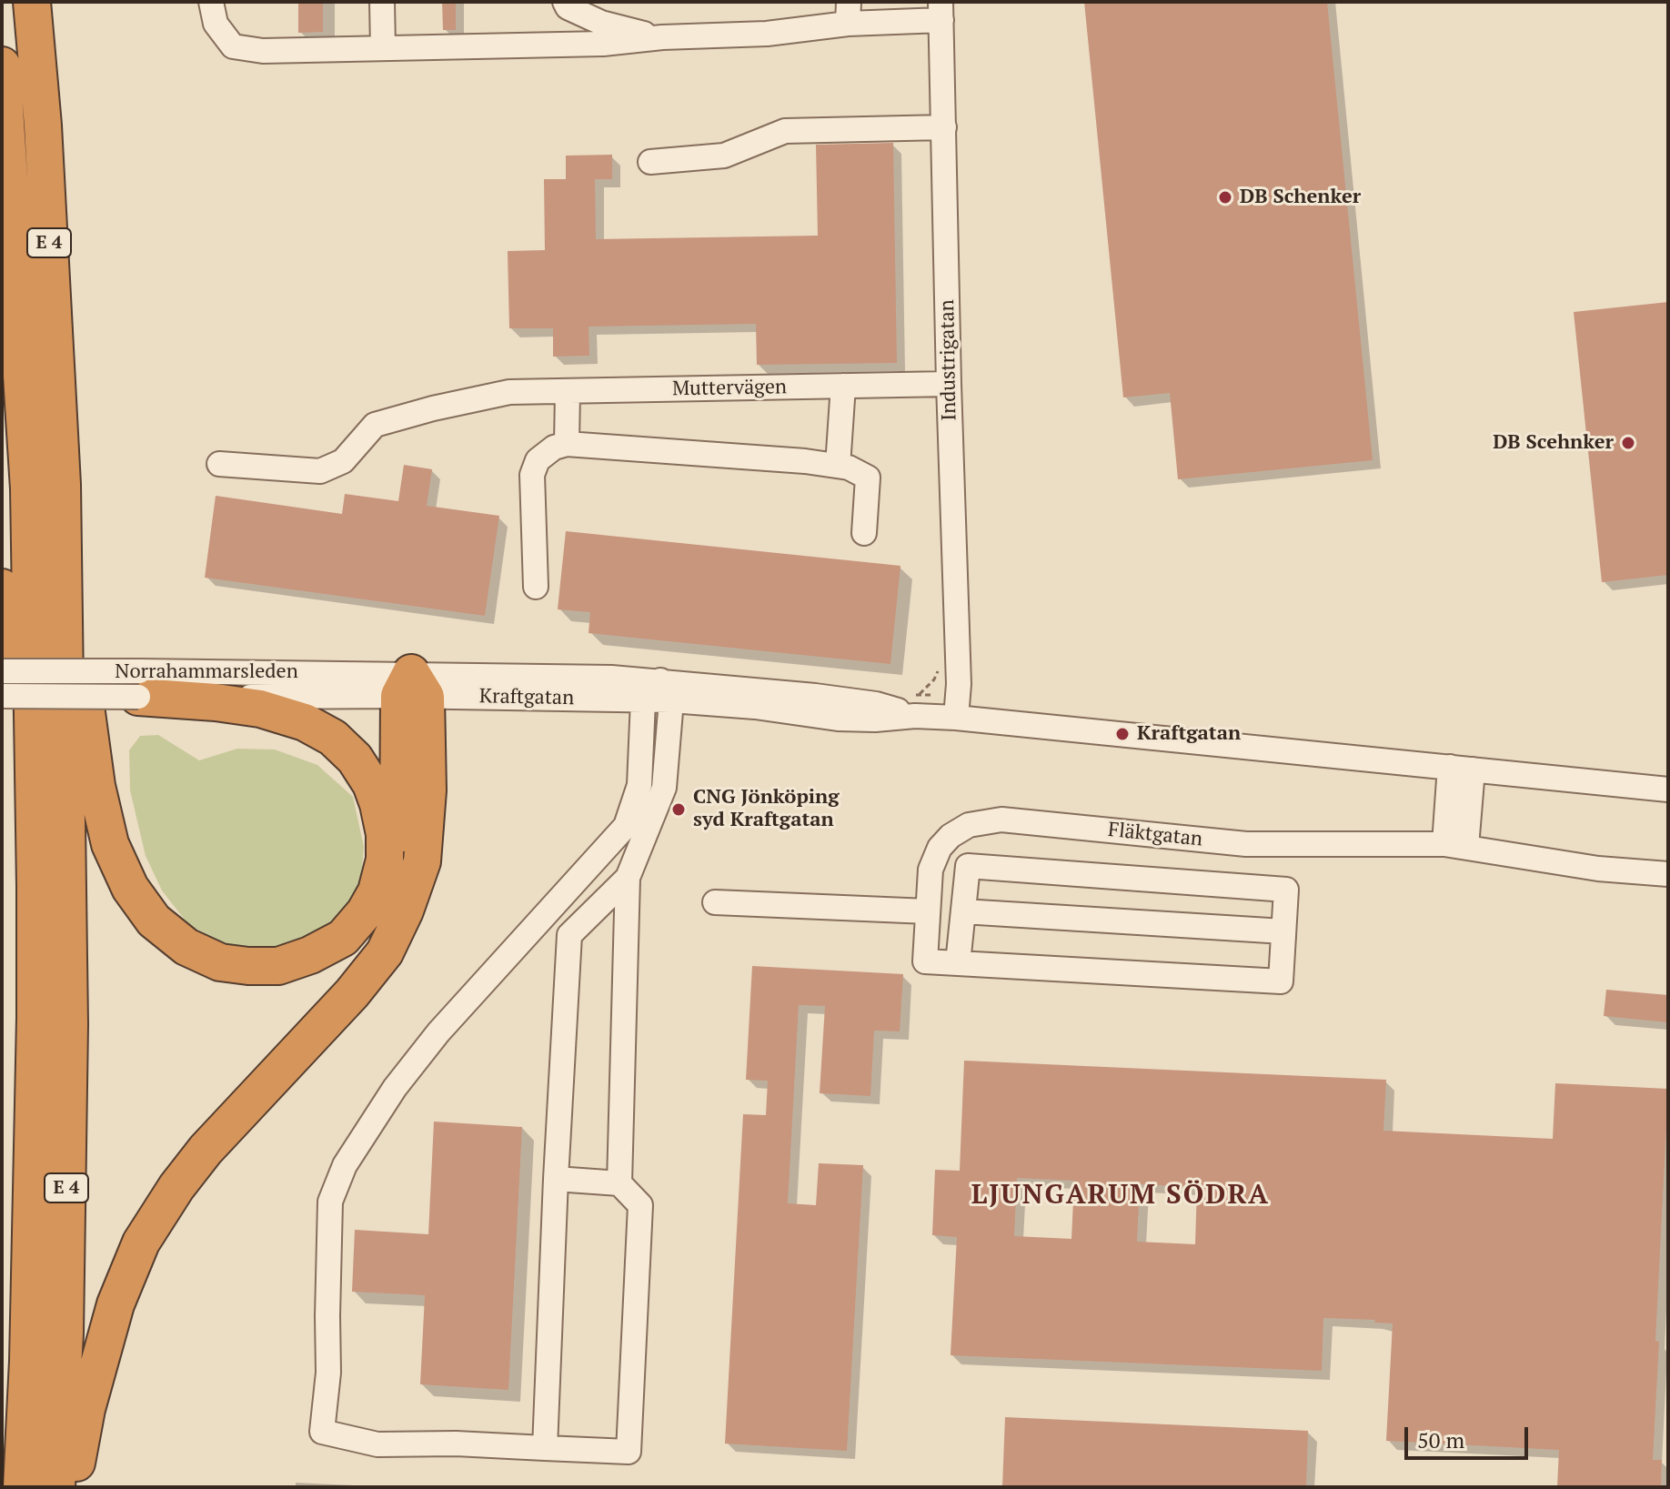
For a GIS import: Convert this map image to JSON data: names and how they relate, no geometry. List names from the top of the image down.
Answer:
{
  "streets": {
    "highway": ["E 4"],
    "street": [
      "Industrigatan",
      "Muttervägen",
      "Norrahammarsleden",
      "Kraftgatan",
      "Fläktgatan"
    ]
  },
  "crossings": [
    ["Industrigatan", "Muttervägen"],
    ["Industrigatan", "Kraftgatan"],
    ["Norrahammarsleden", "Kraftgatan"]
  ],
  "districts": ["LJUNGARUM SÖDRA"],
  "places": [
    "DB Schenker",
    "DB Scehnker",
    "Kraftgatan",
    "CNG Jönköping syd Kraftgatan"
  ],
  "scale_bar": "50 m"
}
